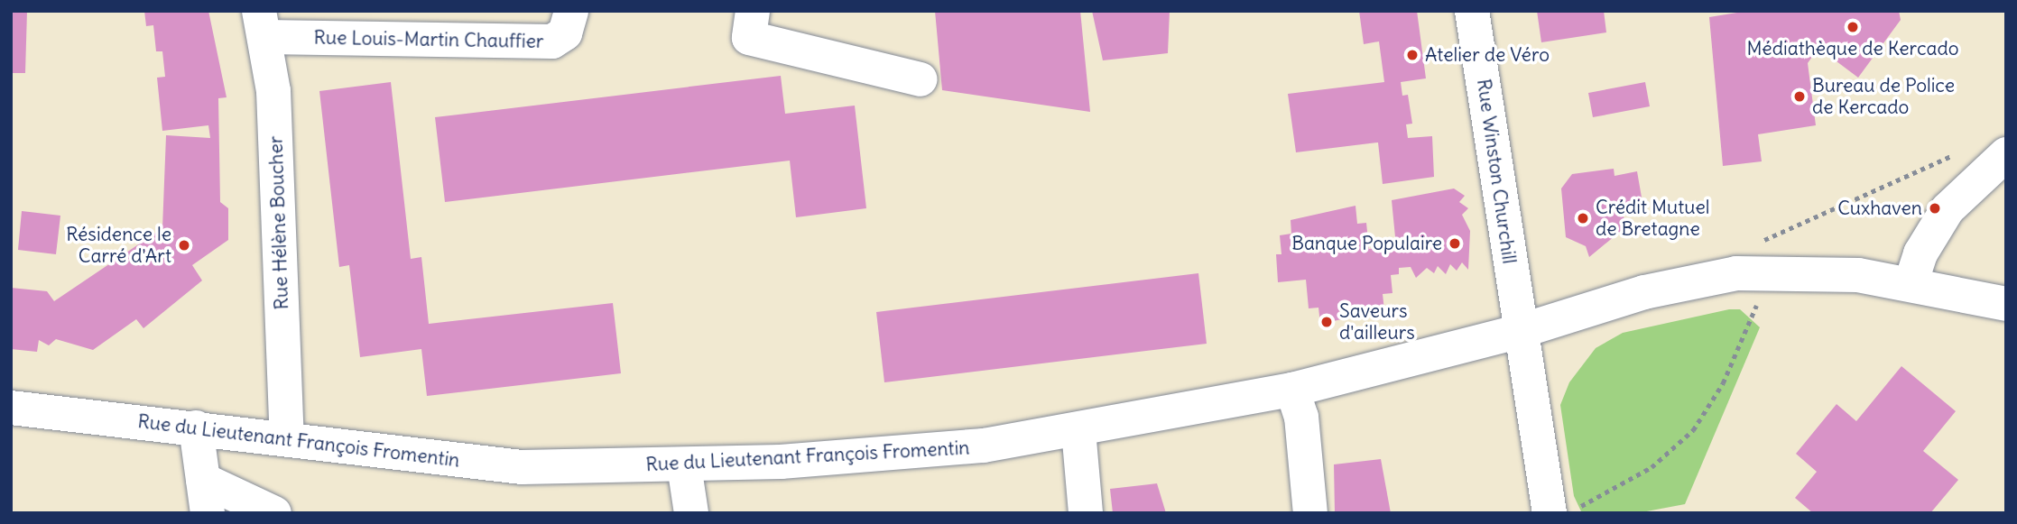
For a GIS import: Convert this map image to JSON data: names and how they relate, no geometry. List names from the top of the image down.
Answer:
{
  "streets": {
    "street": [
      "Rue Louis-Martin Chauffier",
      "Rue Winston Churchill",
      "Rue Hélène Boucher",
      "Rue du Lieutenant François Fromentin"
    ]
  },
  "crossings": [
    ["Rue Louis-Martin Chauffier", "Rue Hélène Boucher"],
    ["Rue Winston Churchill", "Rue du Lieutenant François Fromentin"],
    ["Rue Hélène Boucher", "Rue du Lieutenant François Fromentin"]
  ],
  "places": [
    "Médiathèque de Kercado",
    "Atelier de Véro",
    "Bureau de Police de Kercado",
    "Cuxhaven",
    "Crédit Mutuel de Bretagne",
    "Banque Populaire",
    "Résidence le Carré d'Art",
    "Saveurs d'ailleurs"
  ]
}
